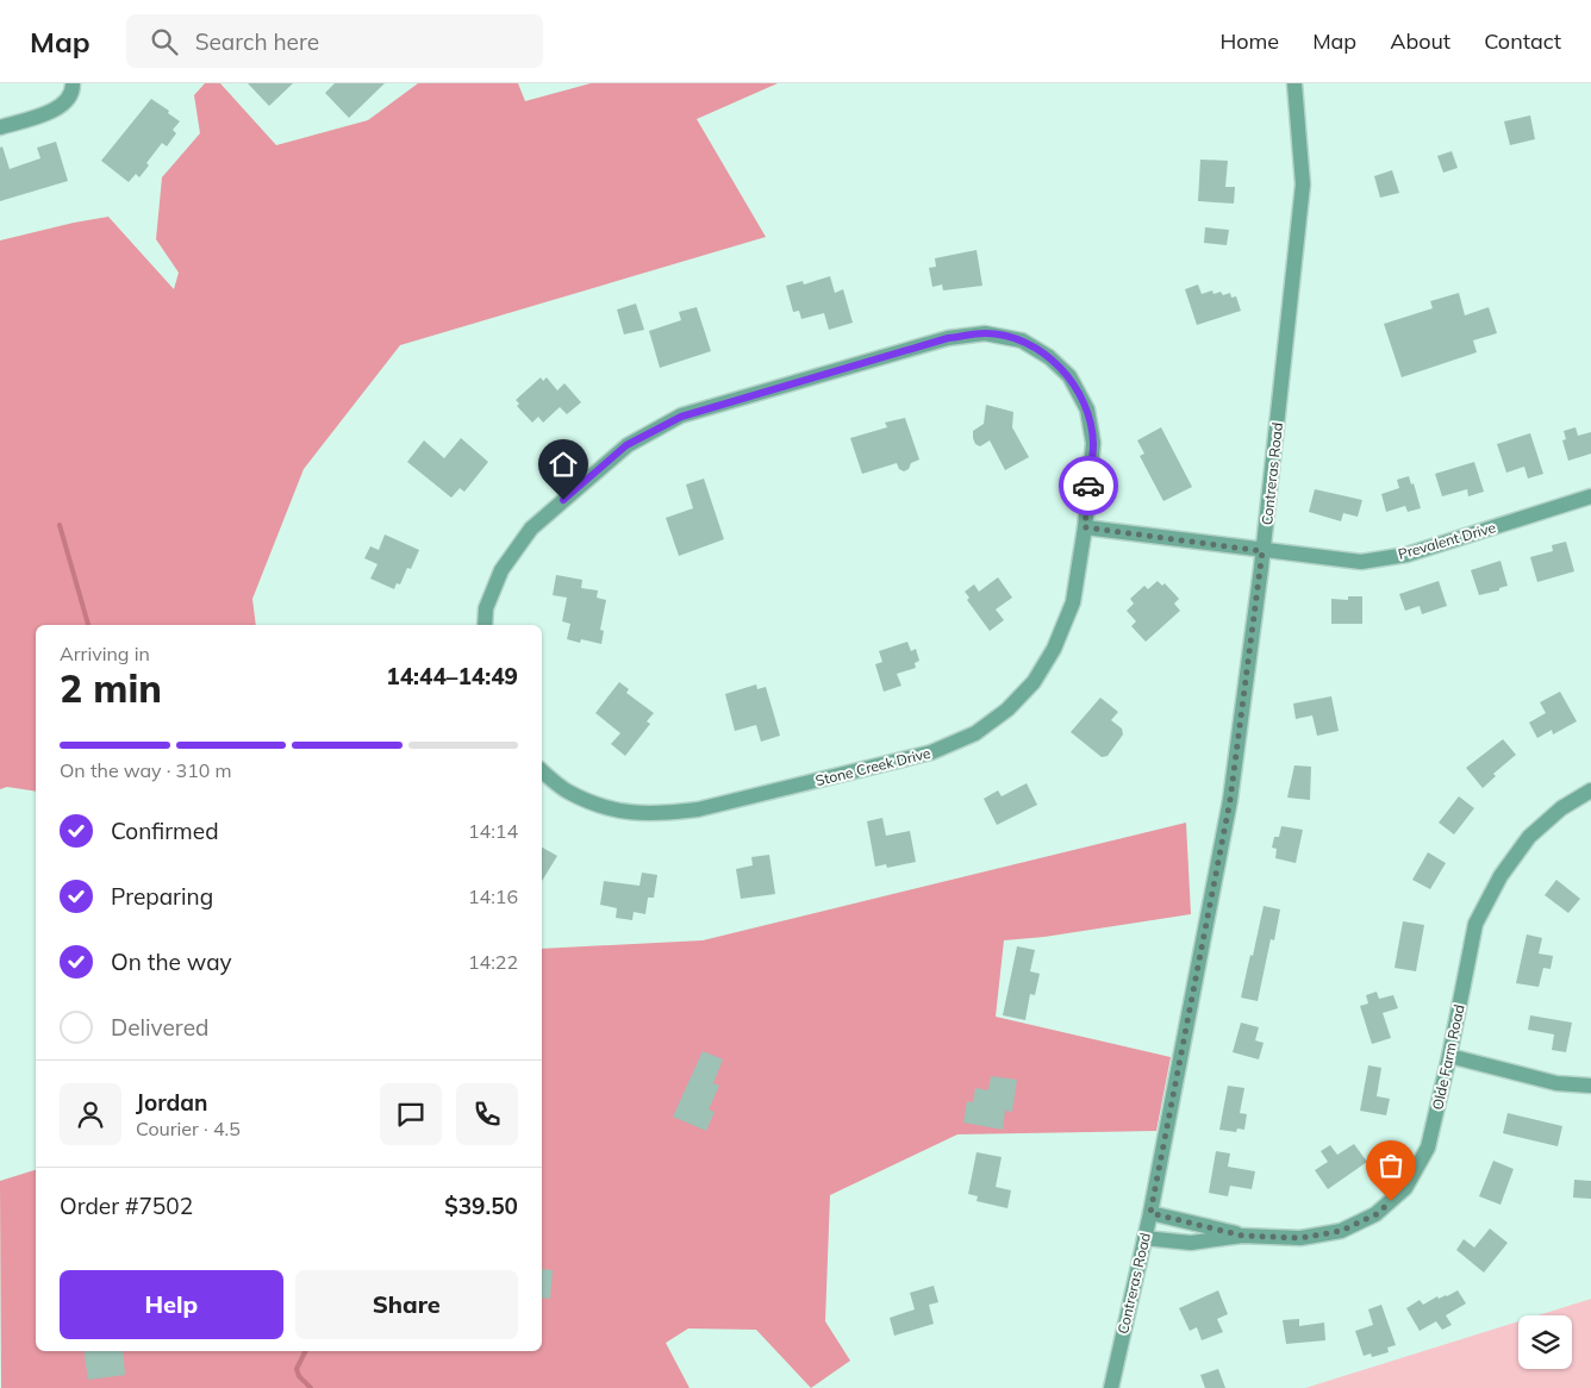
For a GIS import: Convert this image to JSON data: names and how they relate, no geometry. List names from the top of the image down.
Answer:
{
  "streets": {
    "street": [
      "Contreras Road",
      "Prevalent Drive",
      "Stone Creek Drive",
      "Olde Farm Road"
    ]
  },
  "crossings": [
    ["Contreras Road", "Prevalent Drive"],
    ["Contreras Road", "Olde Farm Road"]
  ],
  "page": {
    "header": "Map",
    "search": "Search here",
    "nav": [
      "Home",
      "Map",
      "About",
      "Contact"
    ],
    "heading": ["2 min", "Arriving in", "14:44–14:49"],
    "panel": [
      "Jordan",
      "Courier · 4.5",
      "Order #7502",
      "$39.50"
    ],
    "bar": "On the way · 310 m",
    "list": [
      ["Confirmed", "14:14"],
      ["Preparing", "14:16"],
      ["On the way", "14:22"],
      "Delivered"
    ],
    "buttons": ["Help", "Share"]
  }
}
